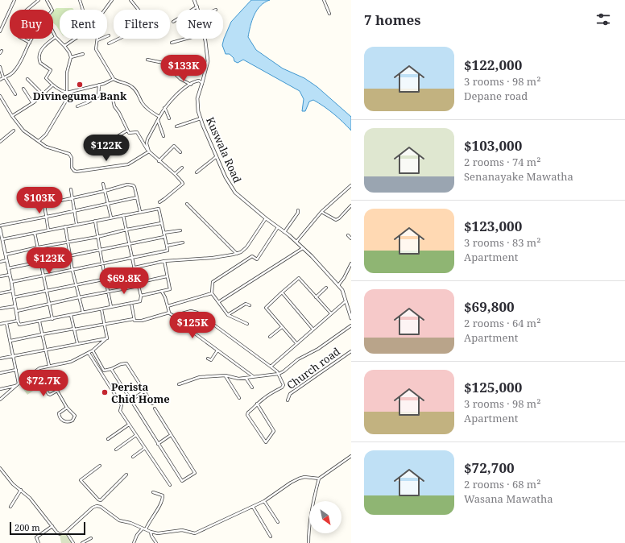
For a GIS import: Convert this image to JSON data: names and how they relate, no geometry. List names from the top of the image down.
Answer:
{
  "streets": {
    "street": ["Kuswala Road", "Church road"]
  },
  "places": ["Divineguma Bank", "Perista Chid Home"],
  "scale_bar": "200 m",
  "north": "bottom right",
  "page": {
    "heading": "7 homes",
    "chip": [
      "Buy",
      "Rent",
      "Filters",
      "New"
    ],
    "list": [
      {
        "name": "$122,000",
        "note": "3 rooms · 98 m² · Depane road"
      },
      {
        "name": "$103,000",
        "note": "2 rooms · 74 m² · Senanayake Mawatha"
      },
      {
        "name": "$123,000",
        "note": "3 rooms · 83 m² · Apartment"
      },
      {
        "name": "$69,800",
        "note": "2 rooms · 64 m² · Apartment"
      },
      {
        "name": "$125,000",
        "note": "3 rooms · 98 m² · Apartment"
      },
      {
        "name": "$72,700",
        "note": "2 rooms · 68 m² · Wasana Mawatha"
      }
    ],
    "price": [
      "$133K",
      "$122K",
      "$103K",
      "$123K",
      "$69.8K",
      "$125K",
      "$72.7K"
    ],
    "scale": "200 m"
  }
}
